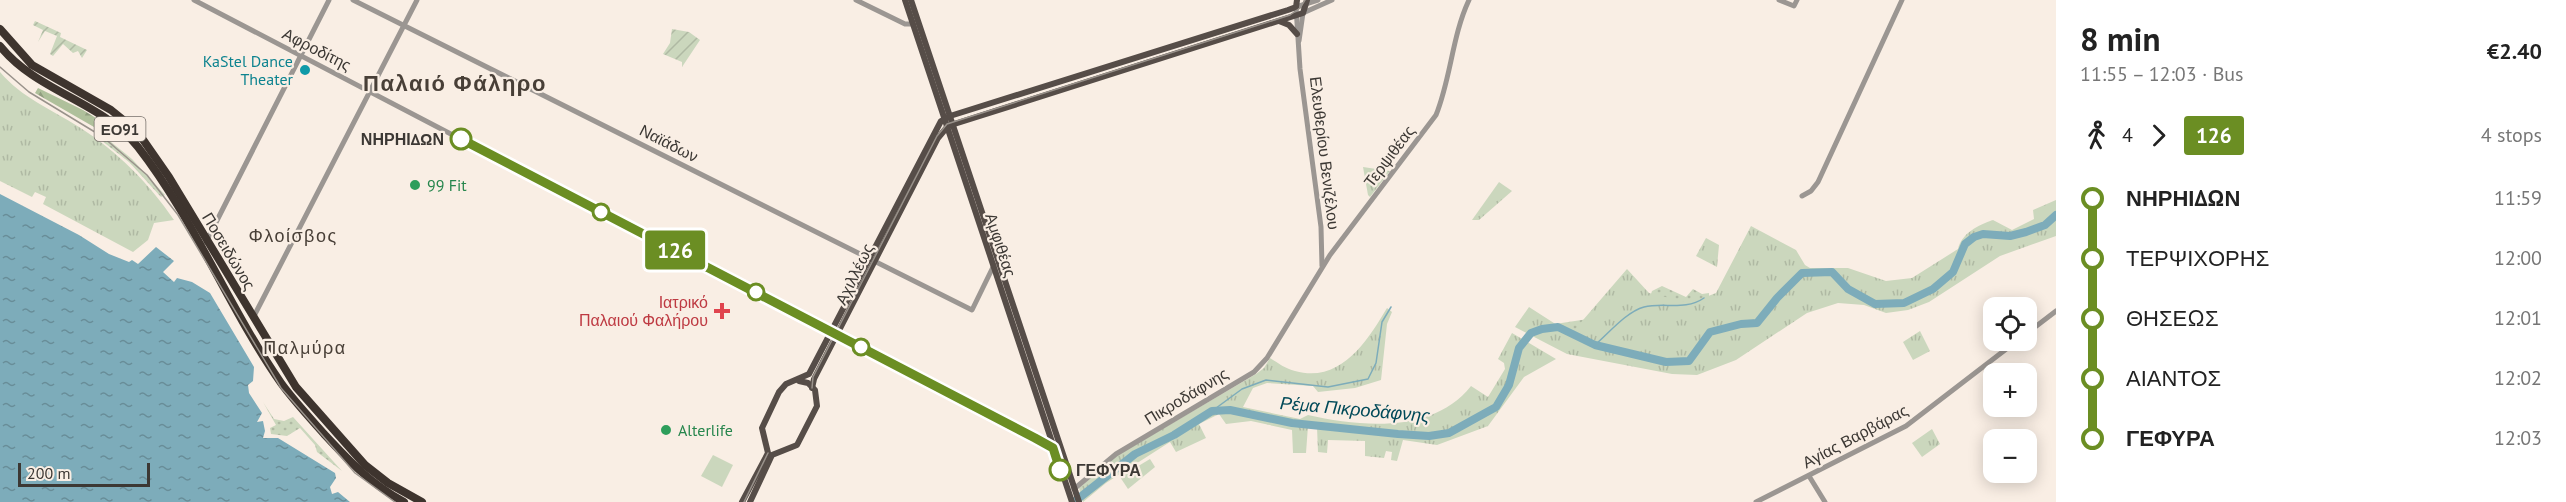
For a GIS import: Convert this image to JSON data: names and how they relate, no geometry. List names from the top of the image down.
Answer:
{
  "streets": {
    "highway": ["ΕΟ91", "Ποσειδώνος"],
    "main road": ["Ελευθερίου Βενιζέλου", "Αμφιθέας", "Αχιλλέως"],
    "street": [
      "Αφροδίτης",
      "Ναϊάδων",
      "Τερψιθέας",
      "Πικροδάφνης",
      "Αγίας Βαρβάρας"
    ]
  },
  "crossings": [
    ["Αφροδίτης", "Αμφιθέας"],
    ["Αφροδίτης", "Αχιλλέως"],
    ["Ναϊάδων", "Αμφιθέας"],
    ["Ναϊάδων", "Αχιλλέως"],
    ["Ελευθερίου Βενιζέλου", "Τερψιθέας"],
    ["Τερψιθέας", "Πικροδάφνης"],
    ["Αμφιθέας", "Αχιλλέως"],
    ["Αμφιθέας", "Πικροδάφνης"]
  ],
  "districts": ["Παλαιό Φάληρο", "Φλοίσβος", "Παλμύρα"],
  "water": ["Ρέμα Πικροδάφνης"],
  "places": {
    "other": [
      "KaStel Dance Theater",
      "ΝΗΡΗΙΔΩΝ",
      "99 Fit",
      "Alterlife",
      "ΓΕΦΥΡΑ"
    ],
    "health": ["Ιατρικό Παλαιού Φαλήρου"]
  },
  "lines": ["bus line 126"],
  "scale_bar": "200 m",
  "page": {
    "on_map": "126",
    "heading": ["8 min", "11:55 – 12:03 · Bus", "€2.40"],
    "legs": ["4", "126", "4 stops"],
    "list": [
      {
        "name": "ΝΗΡΗΙΔΩΝ",
        "value": "11:59"
      },
      {
        "name": "ΤΕΡΨΙΧΟΡΗΣ",
        "value": "12:00"
      },
      {
        "name": "ΘΗΣΕΩΣ",
        "value": "12:01"
      },
      {
        "name": "ΑΙΑΝΤΟΣ",
        "value": "12:02"
      },
      {
        "name": "ΓΕΦΥΡΑ",
        "value": "12:03"
      }
    ],
    "map_buttons": ["+", "−"],
    "scale": "200 m"
  }
}
